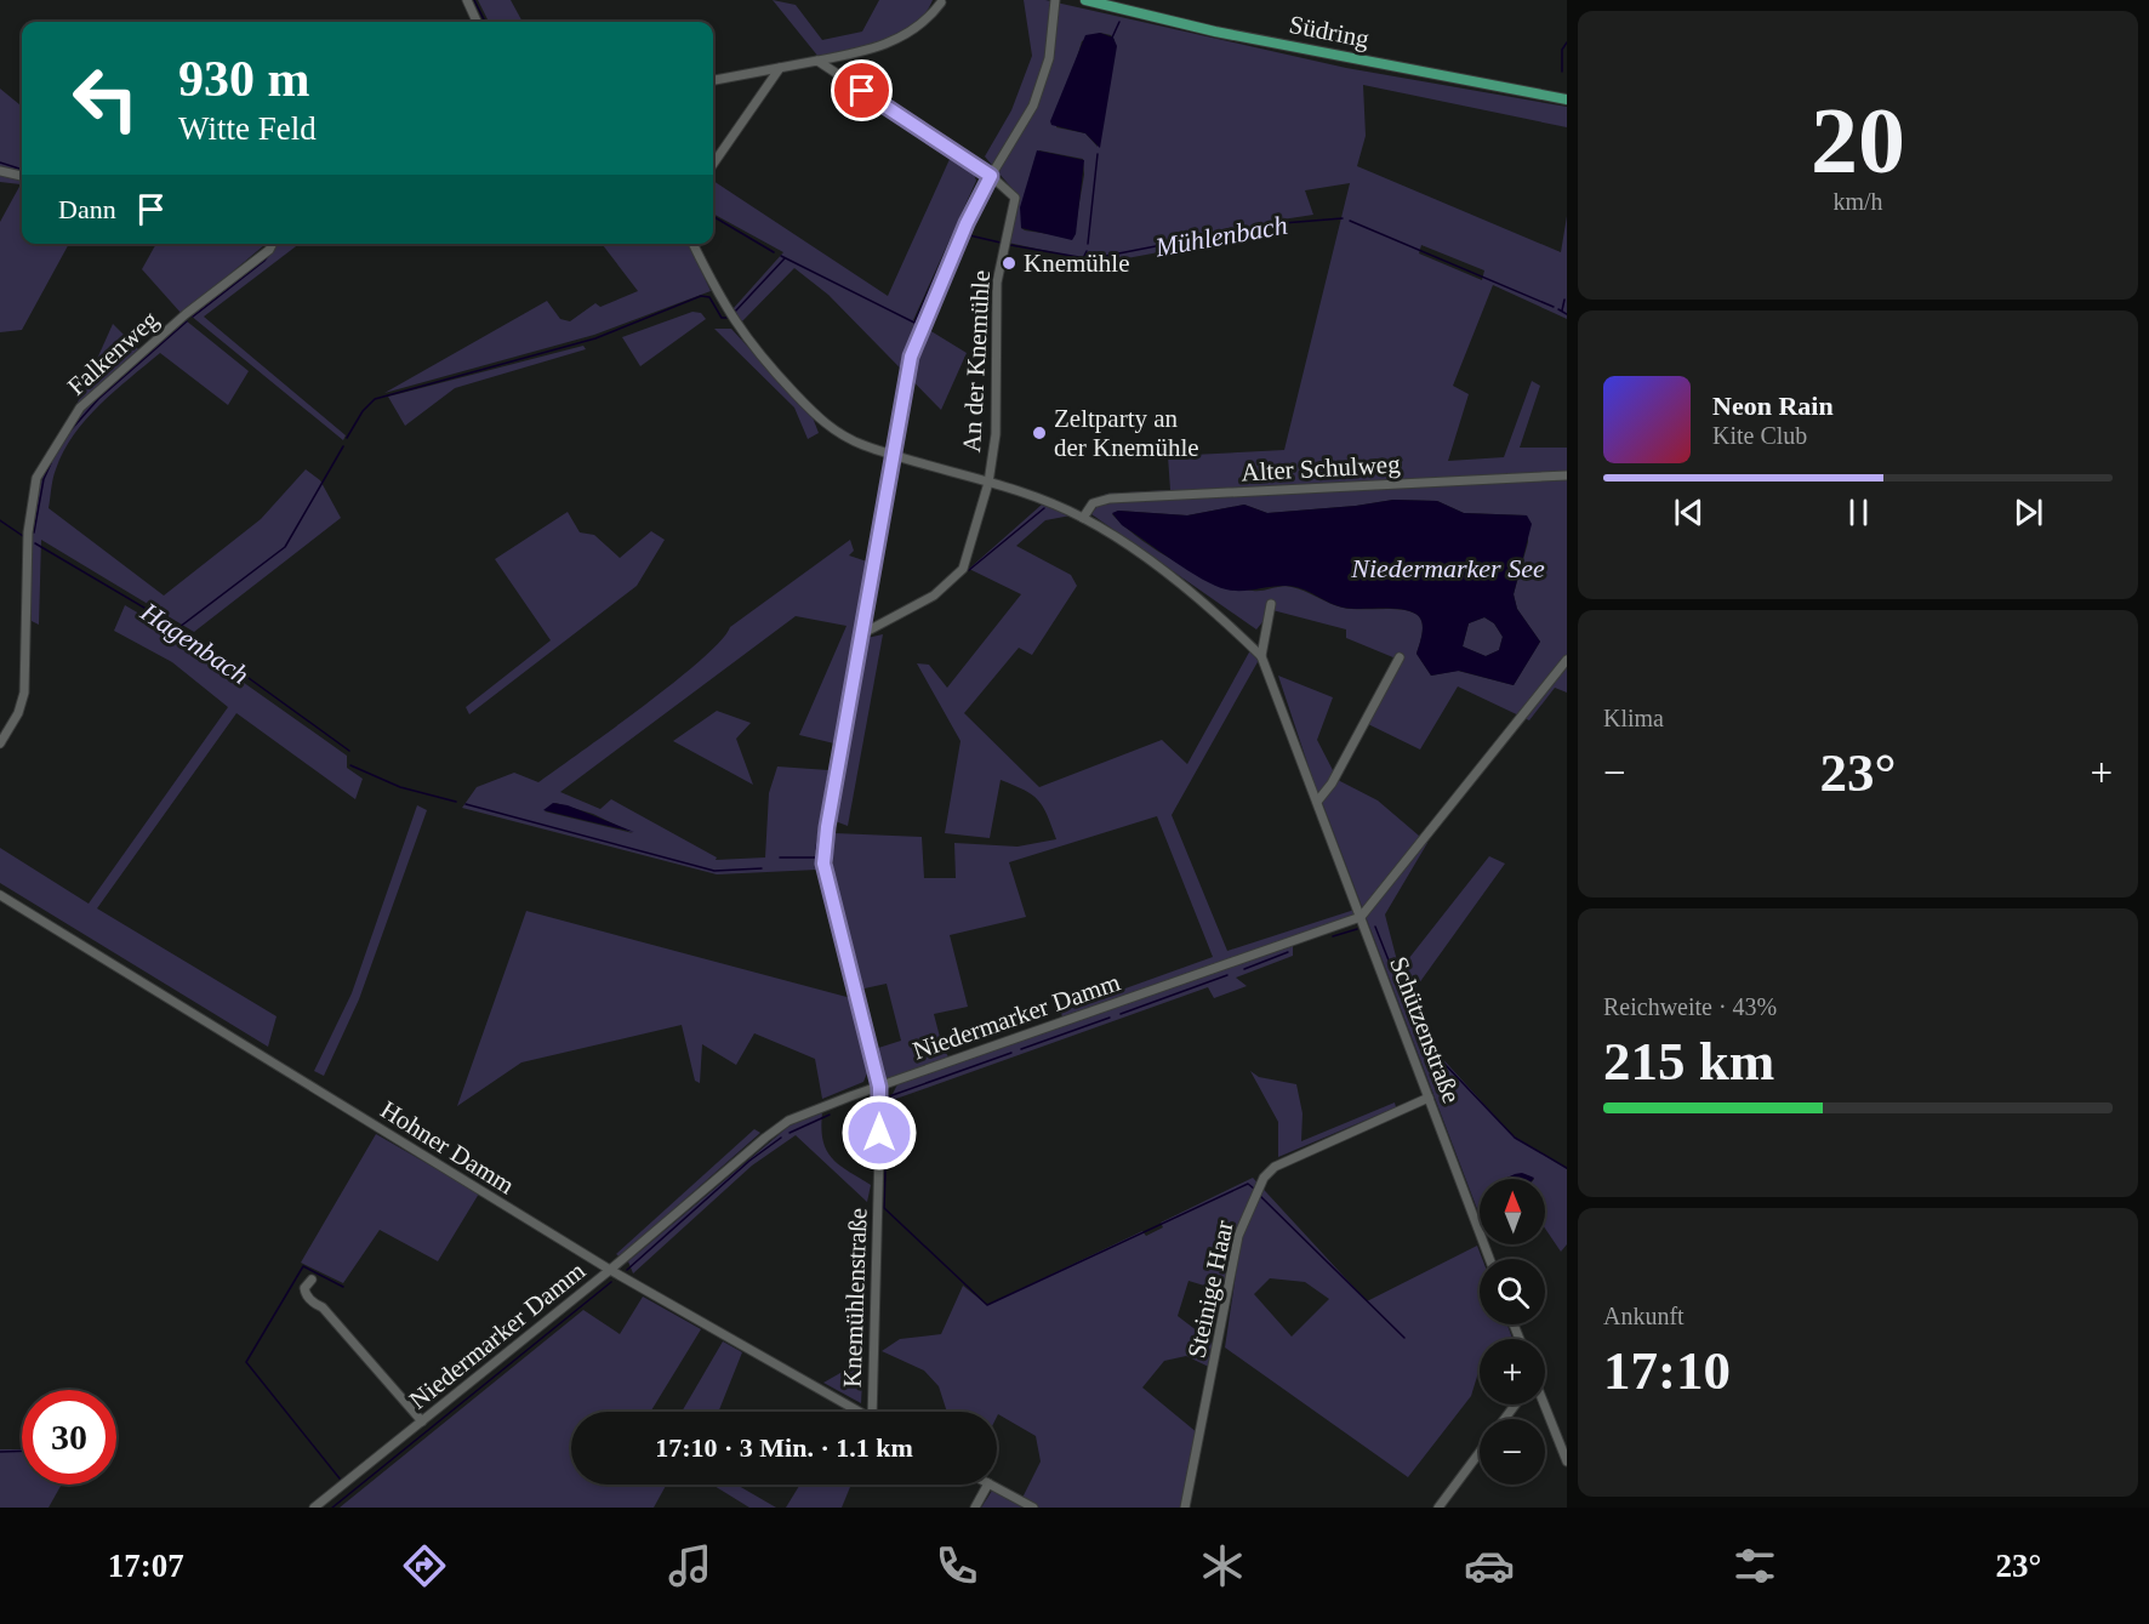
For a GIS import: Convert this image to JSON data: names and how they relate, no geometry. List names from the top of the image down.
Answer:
{
  "streets": {
    "main road": ["Südring"],
    "street": [
      "Falkenweg",
      "An der Knemühle",
      "Alter Schulweg",
      "Niedermarker Damm",
      "Schützenstraße",
      "Hohner Damm",
      "Steinige Haar",
      "Knemühlenstraße"
    ]
  },
  "crossings": [
    ["An der Knemühle", "Schützenstraße"],
    ["An der Knemühle", "Knemühlenstraße"],
    ["Alter Schulweg", "Schützenstraße"],
    ["Niedermarker Damm", "Schützenstraße"],
    ["Niedermarker Damm", "Hohner Damm"],
    ["Niedermarker Damm", "Knemühlenstraße"],
    ["Schützenstraße", "Steinige Haar"],
    ["Schützenstraße", "Knemühlenstraße"]
  ],
  "water": ["Mühlenbach", "Niedermarker See", "Hagenbach"],
  "places": ["Knemühle", "Zeltparty an der Knemühle"],
  "north": "top",
  "page": {
    "tile": [
      ["20", "km/h"],
      "Klima",
      ["Reichweite · 43%", "215 km"],
      ["Ankunft", "17:10"]
    ],
    "turn": ["930 m", "Witte Feld"],
    "then": "Dann",
    "song": ["Neon Rain", "Kite Club"],
    "heat": ["−", "23°", "+"],
    "map_buttons": ["+", "−"],
    "limit": "30",
    "trip": "17:10 · 3 Min. · 1.1 km",
    "tabs": ["17:07", "23°"]
  }
}
